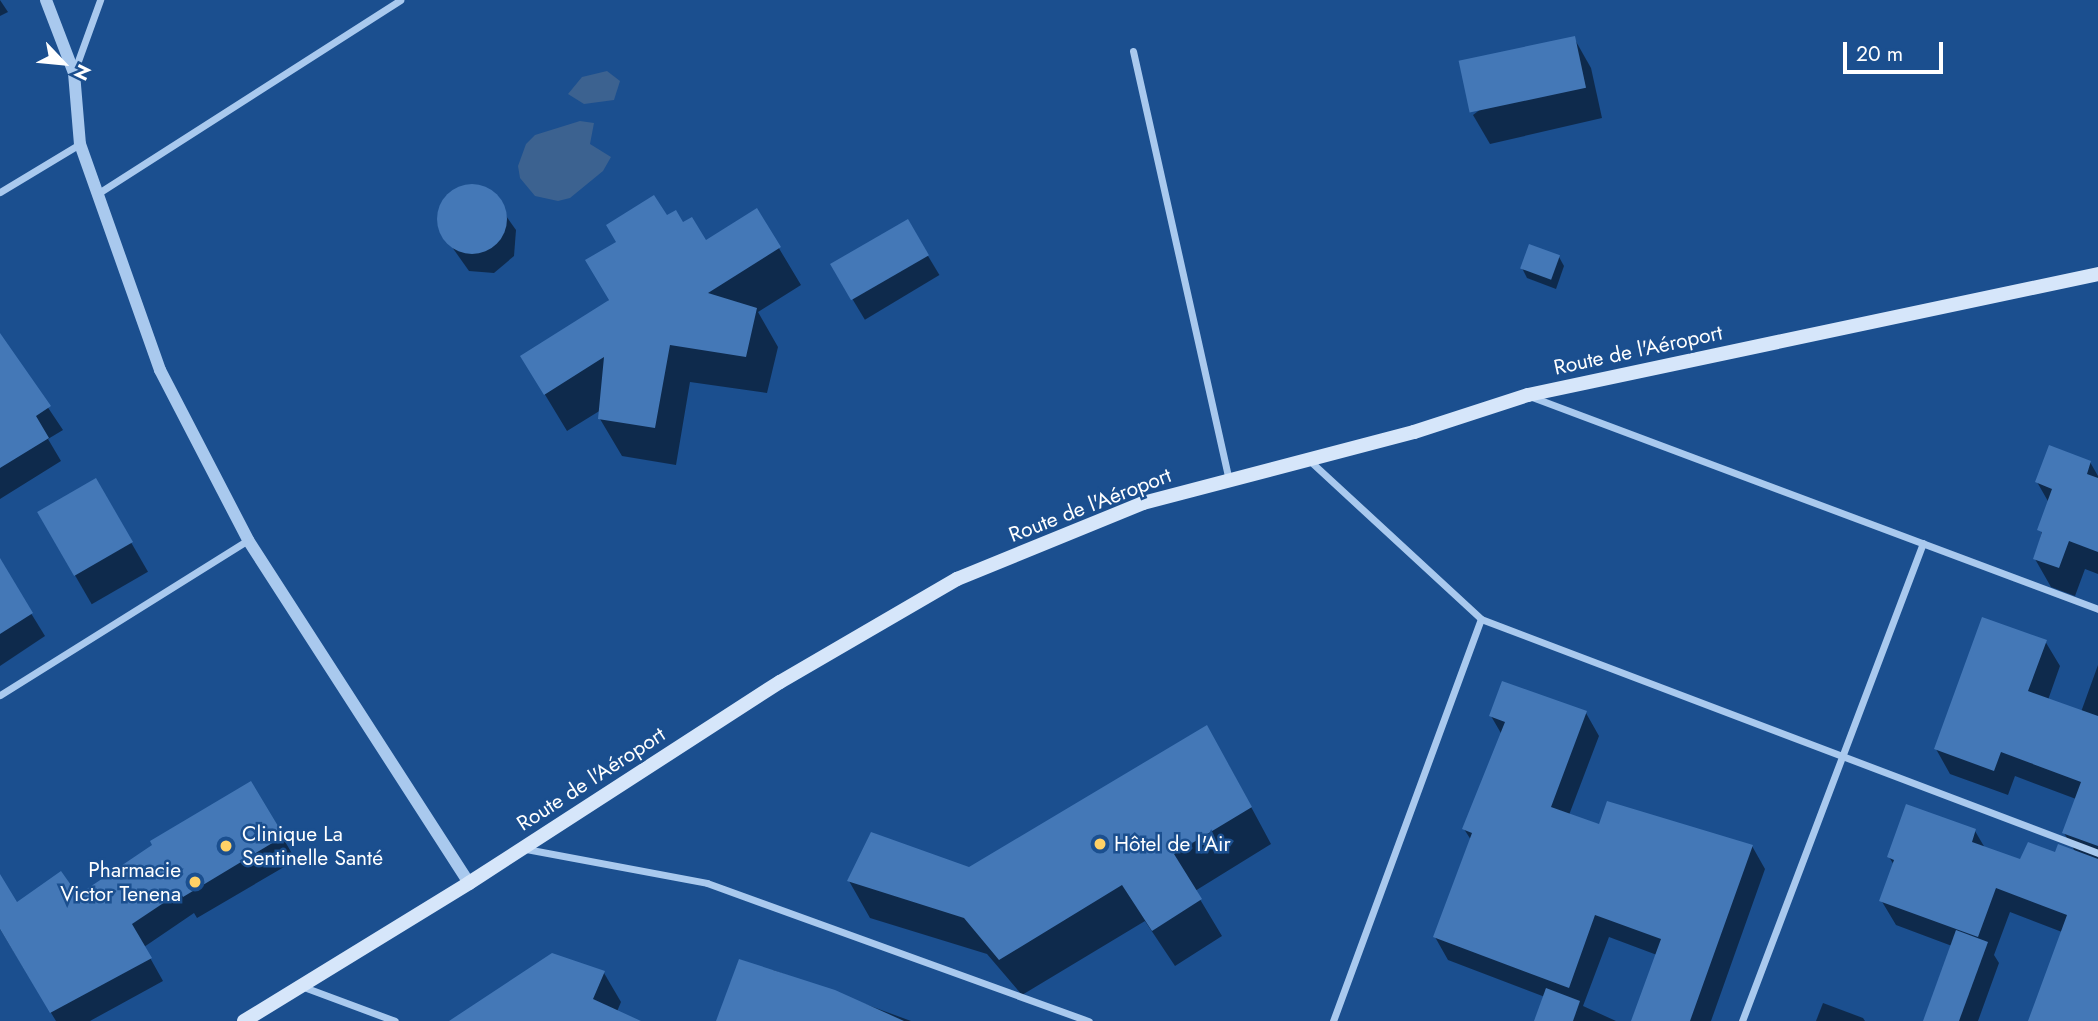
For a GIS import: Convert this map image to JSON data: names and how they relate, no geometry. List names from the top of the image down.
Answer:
{
  "streets": {
    "main road": ["Route de l'Aéroport"]
  },
  "places": ["Hôtel de l'Air", "Clinique La Sentinelle Santé", "Pharmacie Victor Tenena"],
  "scale_bar": "20 m",
  "north": "bottom right"
}
